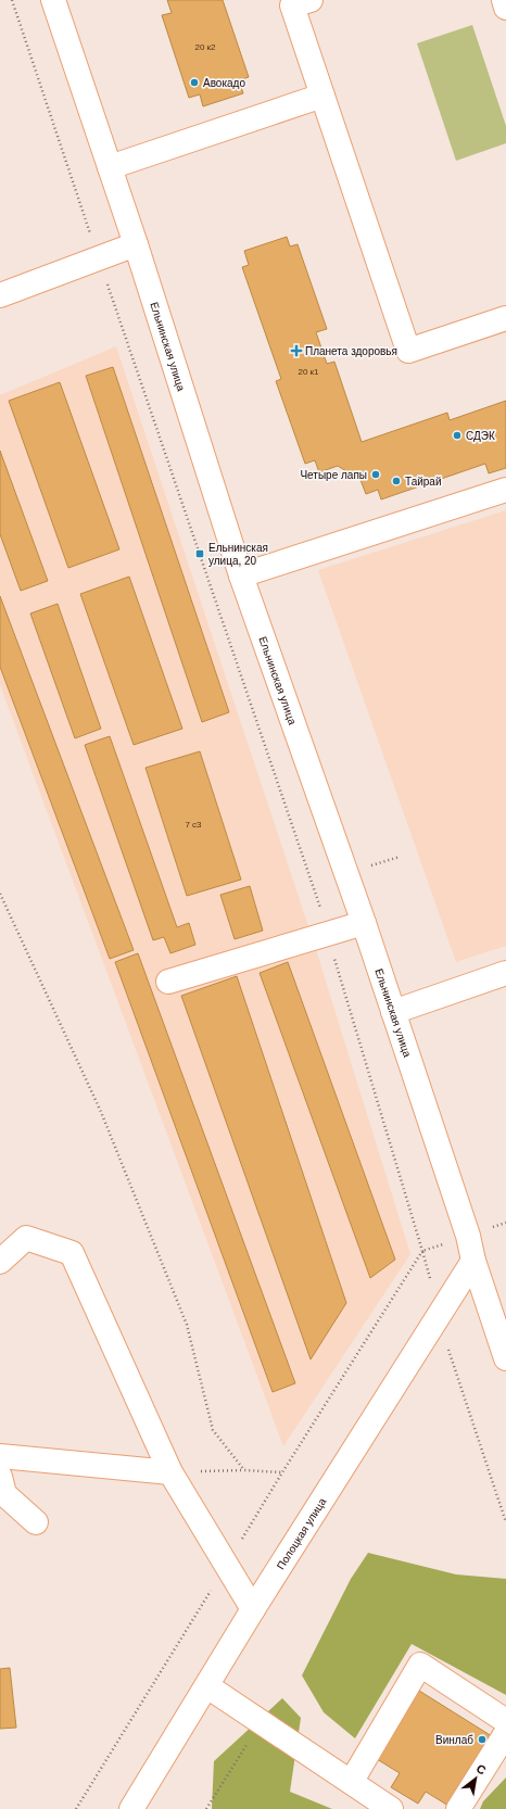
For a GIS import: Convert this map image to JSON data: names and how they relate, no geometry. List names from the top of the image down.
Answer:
{
  "streets": {
    "street": ["Ельнинская улица", "Полоцкая улица"]
  },
  "crossings": [
    ["Ельнинская улица", "Полоцкая улица"]
  ],
  "places": {
    "other": [
      "Авокадо",
      "СДЭК",
      "Четыре лапы",
      "Тайрай",
      "Винлаб"
    ],
    "health": ["Планета здоровья"],
    "transit": ["Ельнинская улица, 20"]
  },
  "house_numbers": ["20 к2", "20 к1", "7 с3"],
  "north": "top right"
}
